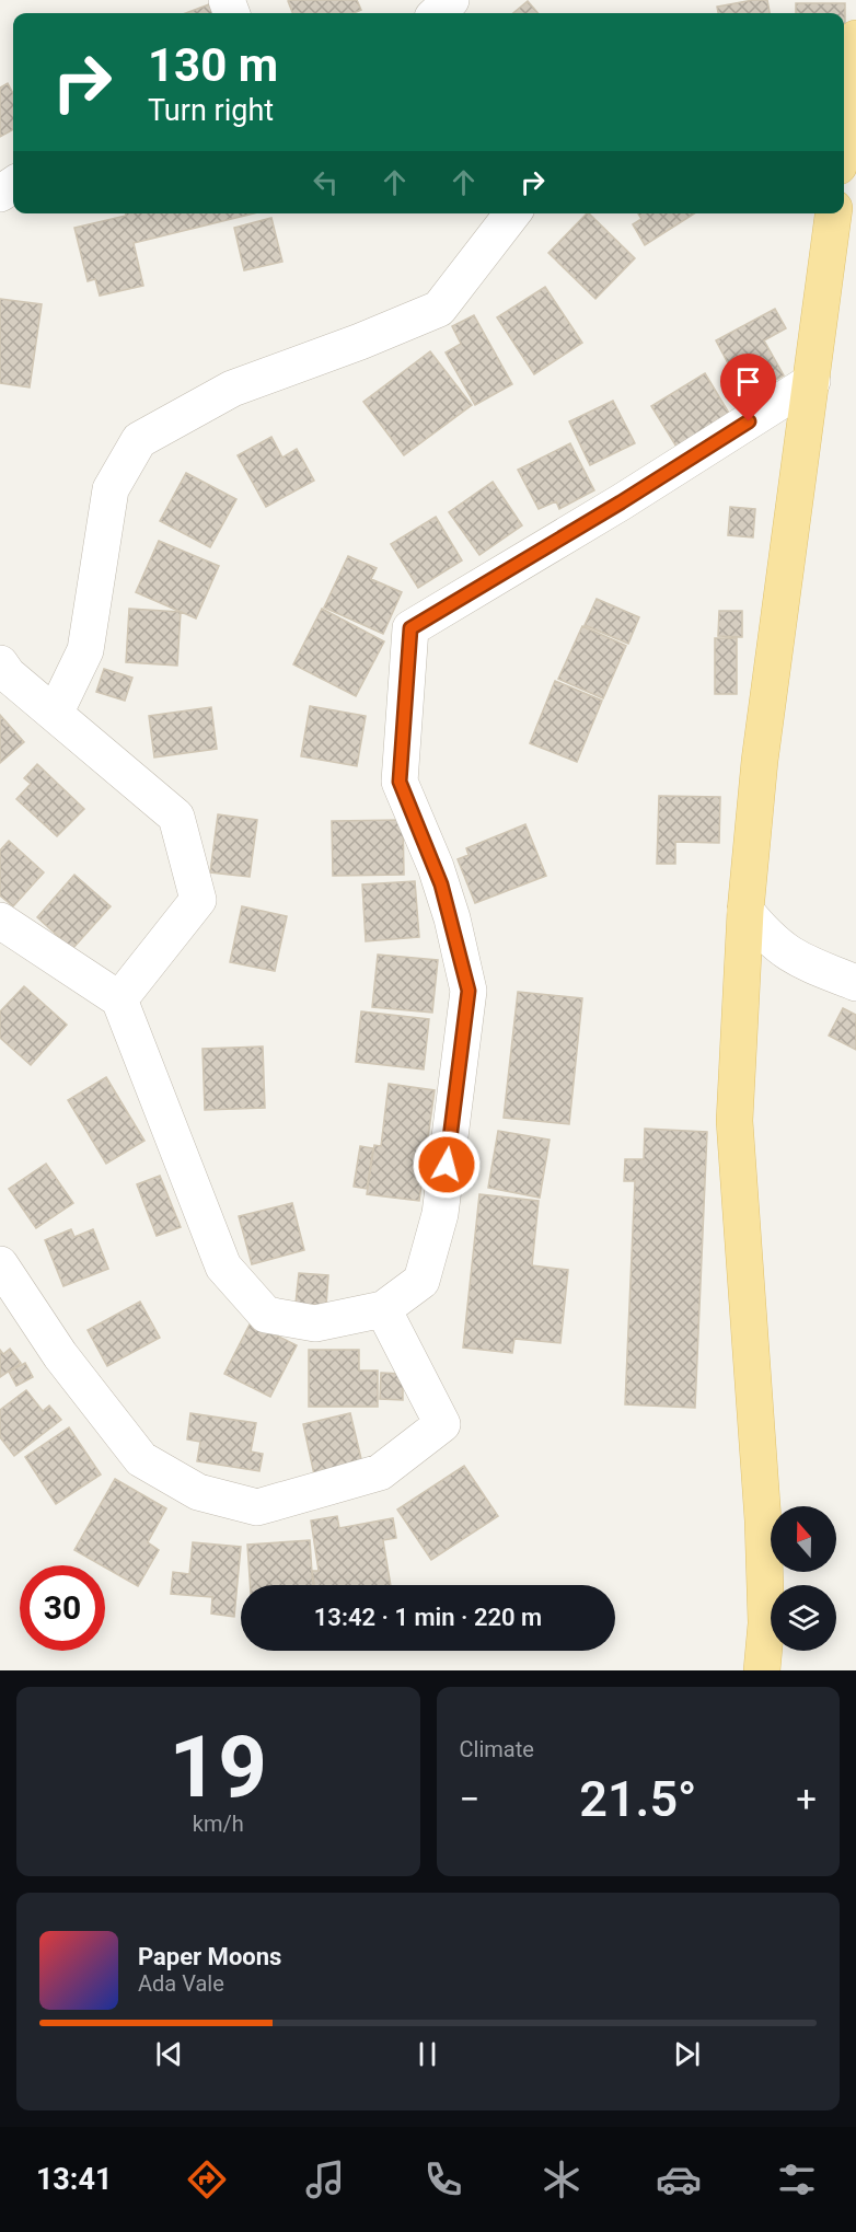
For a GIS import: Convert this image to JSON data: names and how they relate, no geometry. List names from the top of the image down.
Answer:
{
  "north": "top",
  "page": {
    "turn": ["130 m", "Turn right"],
    "limit": "30",
    "trip": "13:42 · 1 min · 220 m",
    "tile": [
      ["19", "km/h"],
      "Climate"
    ],
    "heat": ["−", "21.5°", "+"],
    "song": ["Paper Moons", "Ada Vale"],
    "tabs": "13:41"
  }
}
